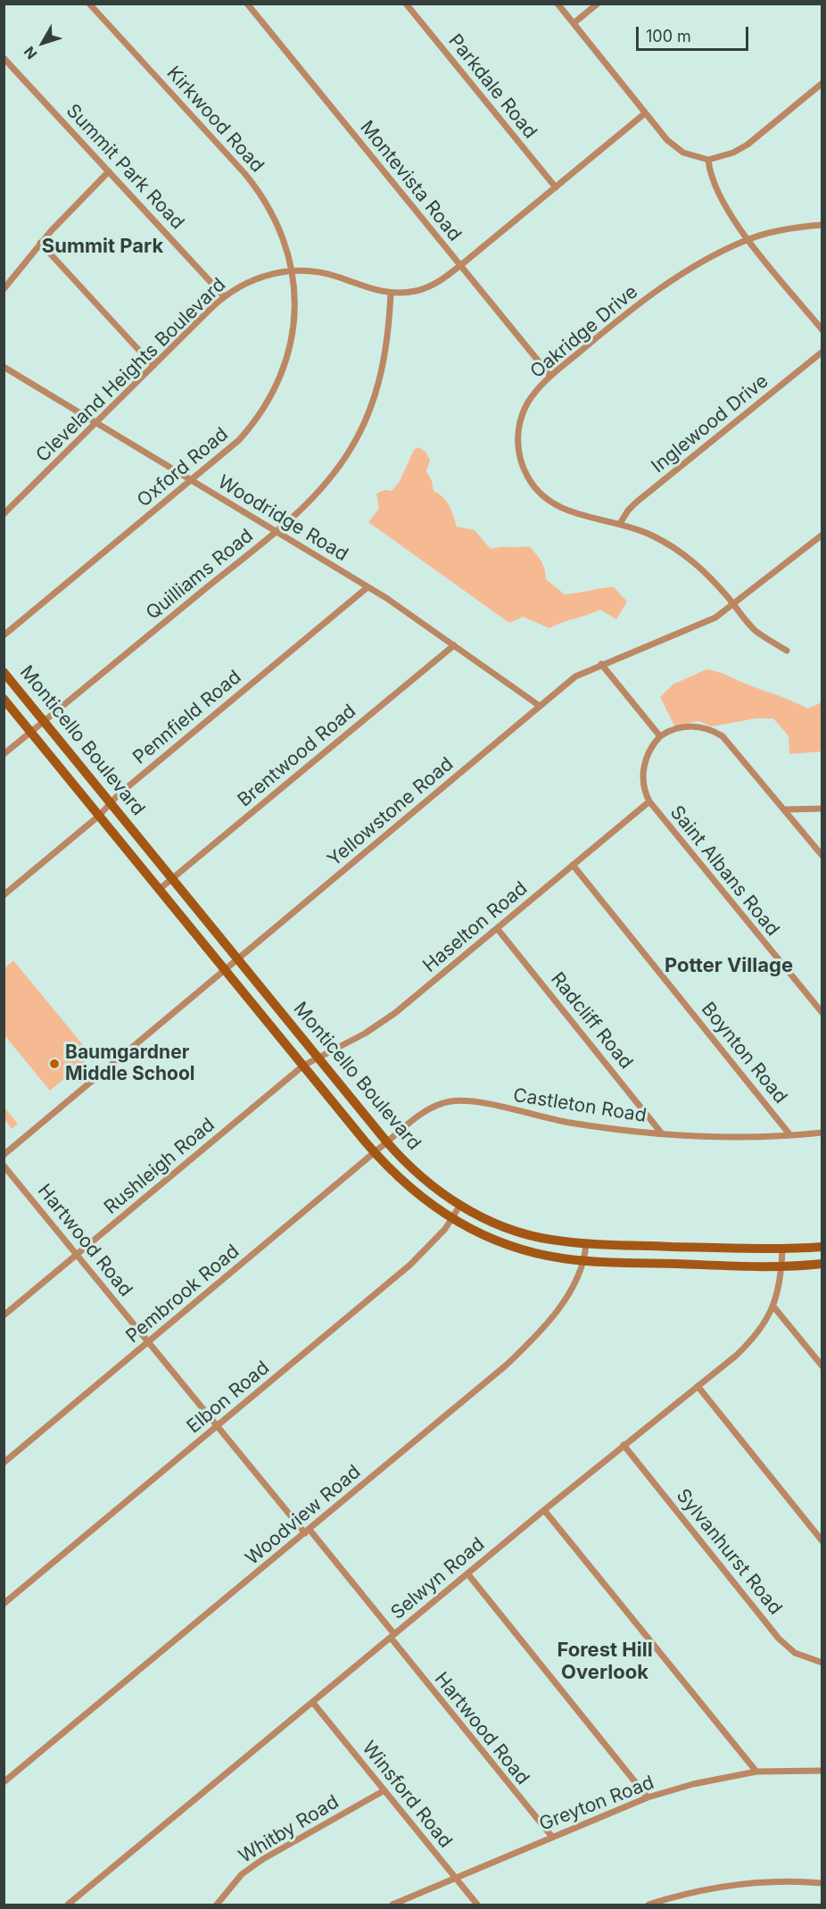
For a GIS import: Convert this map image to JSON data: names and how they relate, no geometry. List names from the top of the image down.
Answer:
{
  "streets": {
    "main road": ["Monticello Boulevard"],
    "street": [
      "Parkdale Road",
      "Kirkwood Road",
      "Summit Park Road",
      "Montevista Road",
      "Oakridge Drive",
      "Cleveland Heights Boulevard",
      "Inglewood Drive",
      "Oxford Road",
      "Woodridge Road",
      "Quilliams Road",
      "Pennfield Road",
      "Brentwood Road",
      "Yellowstone Road",
      "Saint Albans Road",
      "Haselton Road",
      "Radcliff Road",
      "Boynton Road",
      "Castleton Road",
      "Rushleigh Road",
      "Hartwood Road",
      "Pembrook Road",
      "Elbon Road",
      "Woodview Road",
      "Sylvanhurst Road",
      "Selwyn Road",
      "Winsford Road",
      "Greyton Road",
      "Whitby Road"
    ]
  },
  "crossings": [
    ["Parkdale Road", "Cleveland Heights Boulevard"],
    ["Kirkwood Road", "Cleveland Heights Boulevard"],
    ["Kirkwood Road", "Oxford Road"],
    ["Summit Park Road", "Cleveland Heights Boulevard"],
    ["Montevista Road", "Oakridge Drive"],
    ["Montevista Road", "Cleveland Heights Boulevard"],
    ["Oakridge Drive", "Inglewood Drive"],
    ["Oakridge Drive", "Yellowstone Road"],
    ["Cleveland Heights Boulevard", "Oxford Road"],
    ["Cleveland Heights Boulevard", "Woodridge Road"],
    ["Cleveland Heights Boulevard", "Quilliams Road"],
    ["Oxford Road", "Woodridge Road"],
    ["Woodridge Road", "Quilliams Road"],
    ["Woodridge Road", "Pennfield Road"],
    ["Woodridge Road", "Brentwood Road"],
    ["Woodridge Road", "Yellowstone Road"],
    ["Quilliams Road", "Monticello Boulevard"],
    ["Pennfield Road", "Monticello Boulevard"],
    ["Monticello Boulevard", "Brentwood Road"],
    ["Monticello Boulevard", "Yellowstone Road"],
    ["Monticello Boulevard", "Haselton Road"],
    ["Monticello Boulevard", "Castleton Road"],
    ["Monticello Boulevard", "Rushleigh Road"],
    ["Monticello Boulevard", "Pembrook Road"],
    ["Monticello Boulevard", "Elbon Road"],
    ["Monticello Boulevard", "Woodview Road"],
    ["Monticello Boulevard", "Selwyn Road"],
    ["Saint Albans Road", "Haselton Road"],
    ["Haselton Road", "Radcliff Road"],
    ["Haselton Road", "Boynton Road"],
    ["Haselton Road", "Rushleigh Road"],
    ["Radcliff Road", "Castleton Road"],
    ["Boynton Road", "Castleton Road"],
    ["Castleton Road", "Pembrook Road"],
    ["Rushleigh Road", "Hartwood Road"],
    ["Hartwood Road", "Pembrook Road"],
    ["Hartwood Road", "Elbon Road"],
    ["Hartwood Road", "Woodview Road"],
    ["Hartwood Road", "Selwyn Road"],
    ["Hartwood Road", "Greyton Road"],
    ["Sylvanhurst Road", "Selwyn Road"],
    ["Selwyn Road", "Winsford Road"],
    ["Winsford Road", "Greyton Road"],
    ["Winsford Road", "Whitby Road"]
  ],
  "districts": ["Summit Park", "Potter Village", "Forest Hill Overlook"],
  "places": ["Baumgardner Middle School"],
  "scale_bar": "100 m",
  "north": "bottom left"
}
